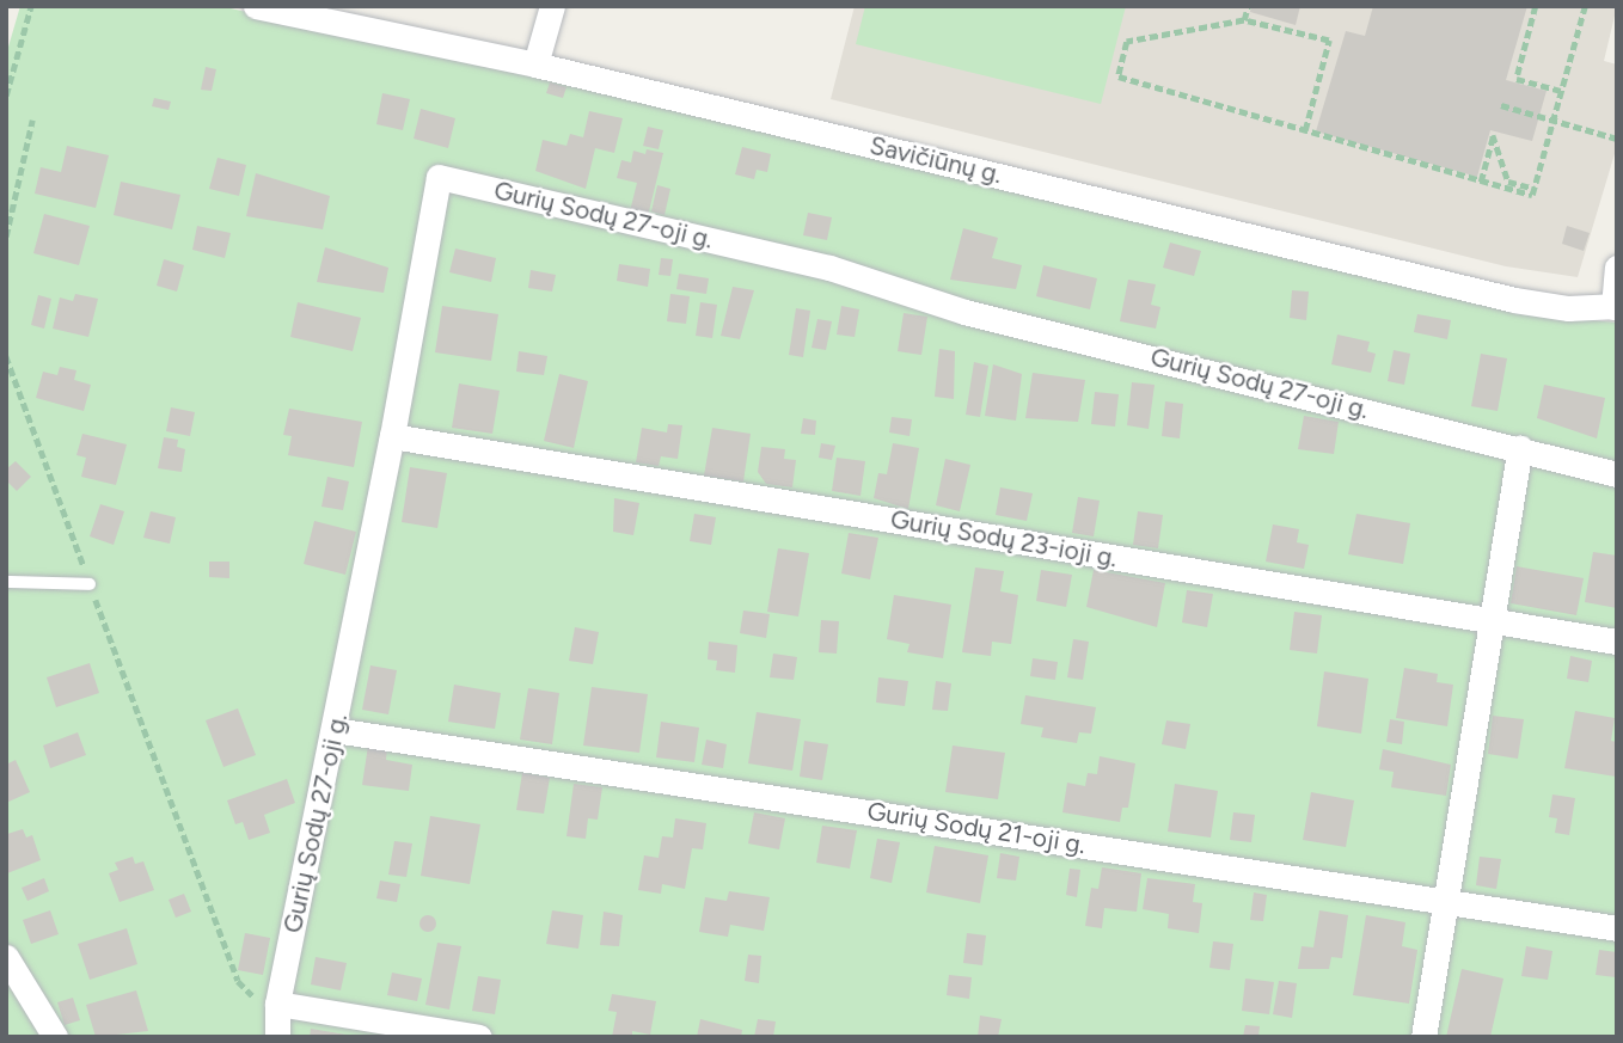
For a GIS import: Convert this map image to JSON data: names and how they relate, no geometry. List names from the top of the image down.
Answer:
{
  "streets": {
    "street": [
      "Savičiūnų g.",
      "Gurių Sodų 27-oji g.",
      "Gurių Sodų 23-ioji g.",
      "Gurių Sodų 21-oji g."
    ]
  },
  "crossings": [
    ["Gurių Sodų 27-oji g.", "Gurių Sodų 23-ioji g."],
    ["Gurių Sodų 27-oji g.", "Gurių Sodų 21-oji g."]
  ]
}
